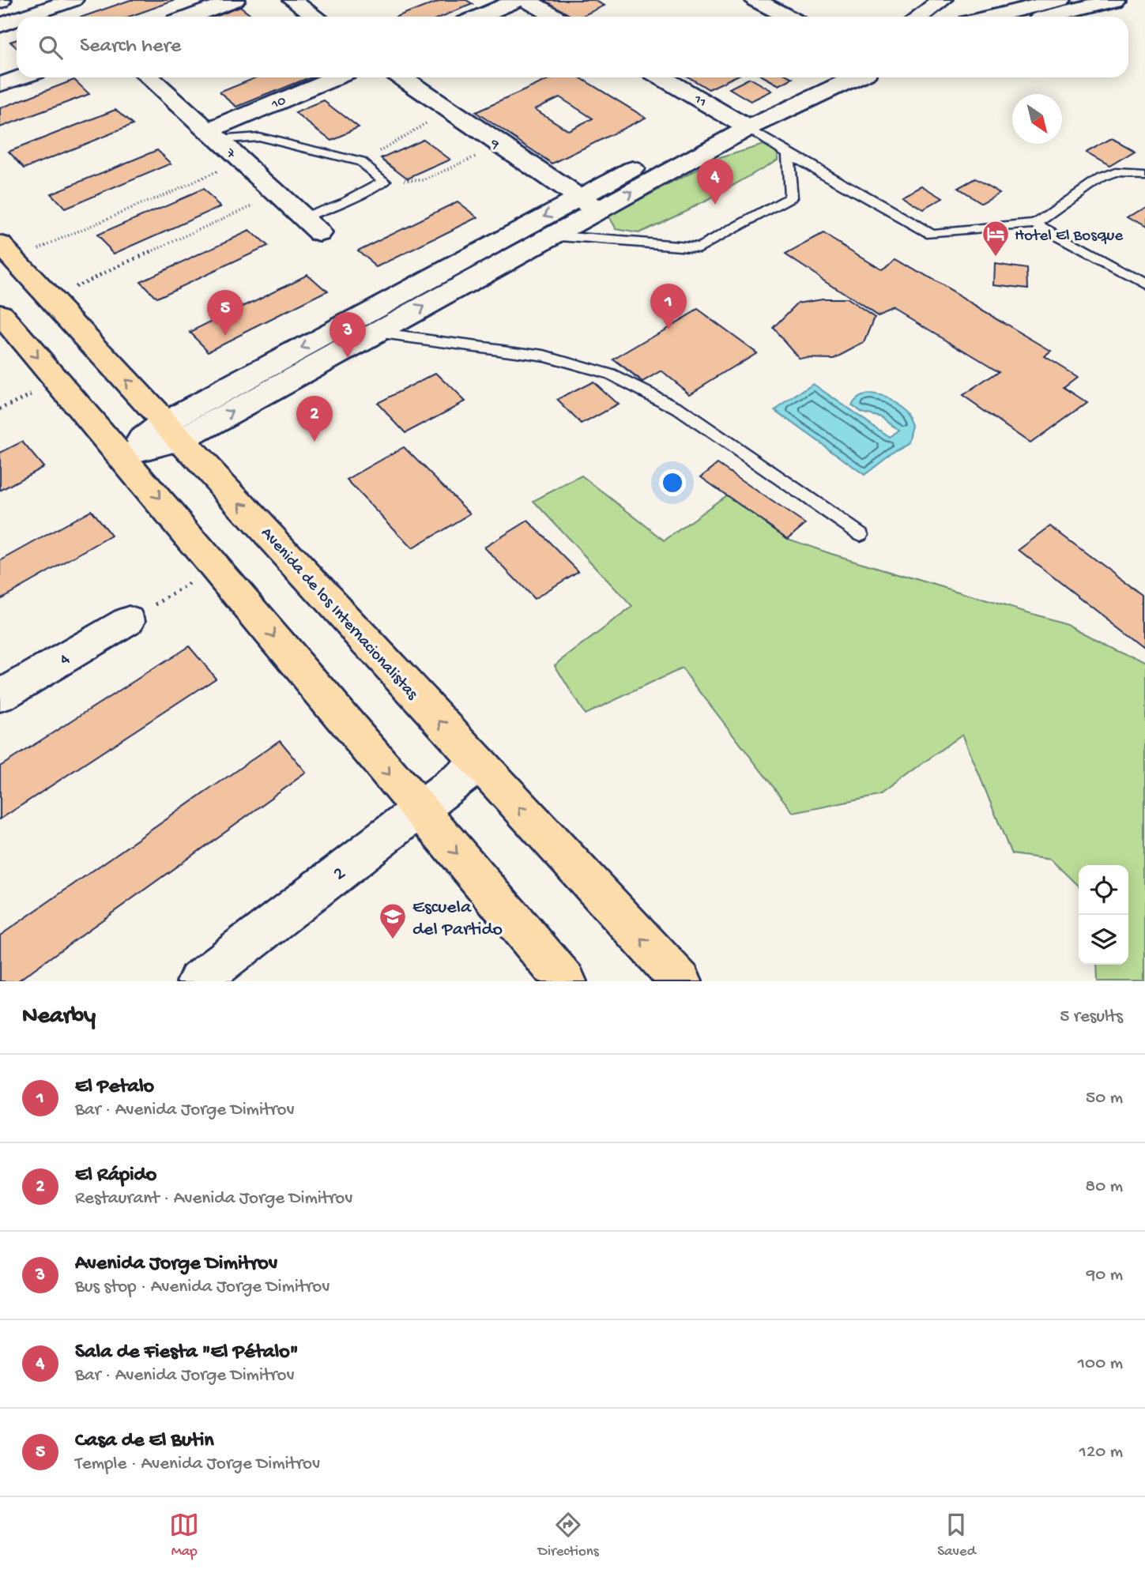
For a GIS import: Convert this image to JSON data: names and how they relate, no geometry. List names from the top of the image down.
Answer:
{
  "streets": {
    "highway": ["Avenida de los Internacionalistas"],
    "street": [
      "11",
      "10",
      "9",
      "7",
      "4",
      "2"
    ]
  },
  "crossings": [
    ["10", "7"],
    ["Avenida de los Internacionalistas", "2"]
  ],
  "places": {
    "hotel": ["Hotel El Bosque"],
    "school or university": ["Escuela del Partido"]
  },
  "north": "bottom right",
  "page": {
    "search": "Search here",
    "pins": [
      "4",
      "1",
      "5",
      "3",
      "2"
    ],
    "heading": ["Nearby", "5 results"],
    "list": [
      {
        "mark": "1",
        "name": "El Petalo",
        "note": "Bar · Avenida Jorge Dimitrov",
        "value": "50 m"
      },
      {
        "mark": "2",
        "name": "El Rápido",
        "note": "Restaurant · Avenida Jorge Dimitrov",
        "value": "80 m"
      },
      {
        "mark": "3",
        "name": "Avenida Jorge Dimitrov",
        "note": "Bus stop · Avenida Jorge Dimitrov",
        "value": "90 m"
      },
      {
        "mark": "4",
        "name": "Sala de Fiesta \"El Pétalo\"",
        "note": "Bar · Avenida Jorge Dimitrov",
        "value": "100 m"
      },
      {
        "mark": "5",
        "name": "Casa de El Butin",
        "note": "Temple · Avenida Jorge Dimitrov",
        "value": "120 m"
      }
    ],
    "nav": ["Map", "Directions", "Saved"]
  }
}
